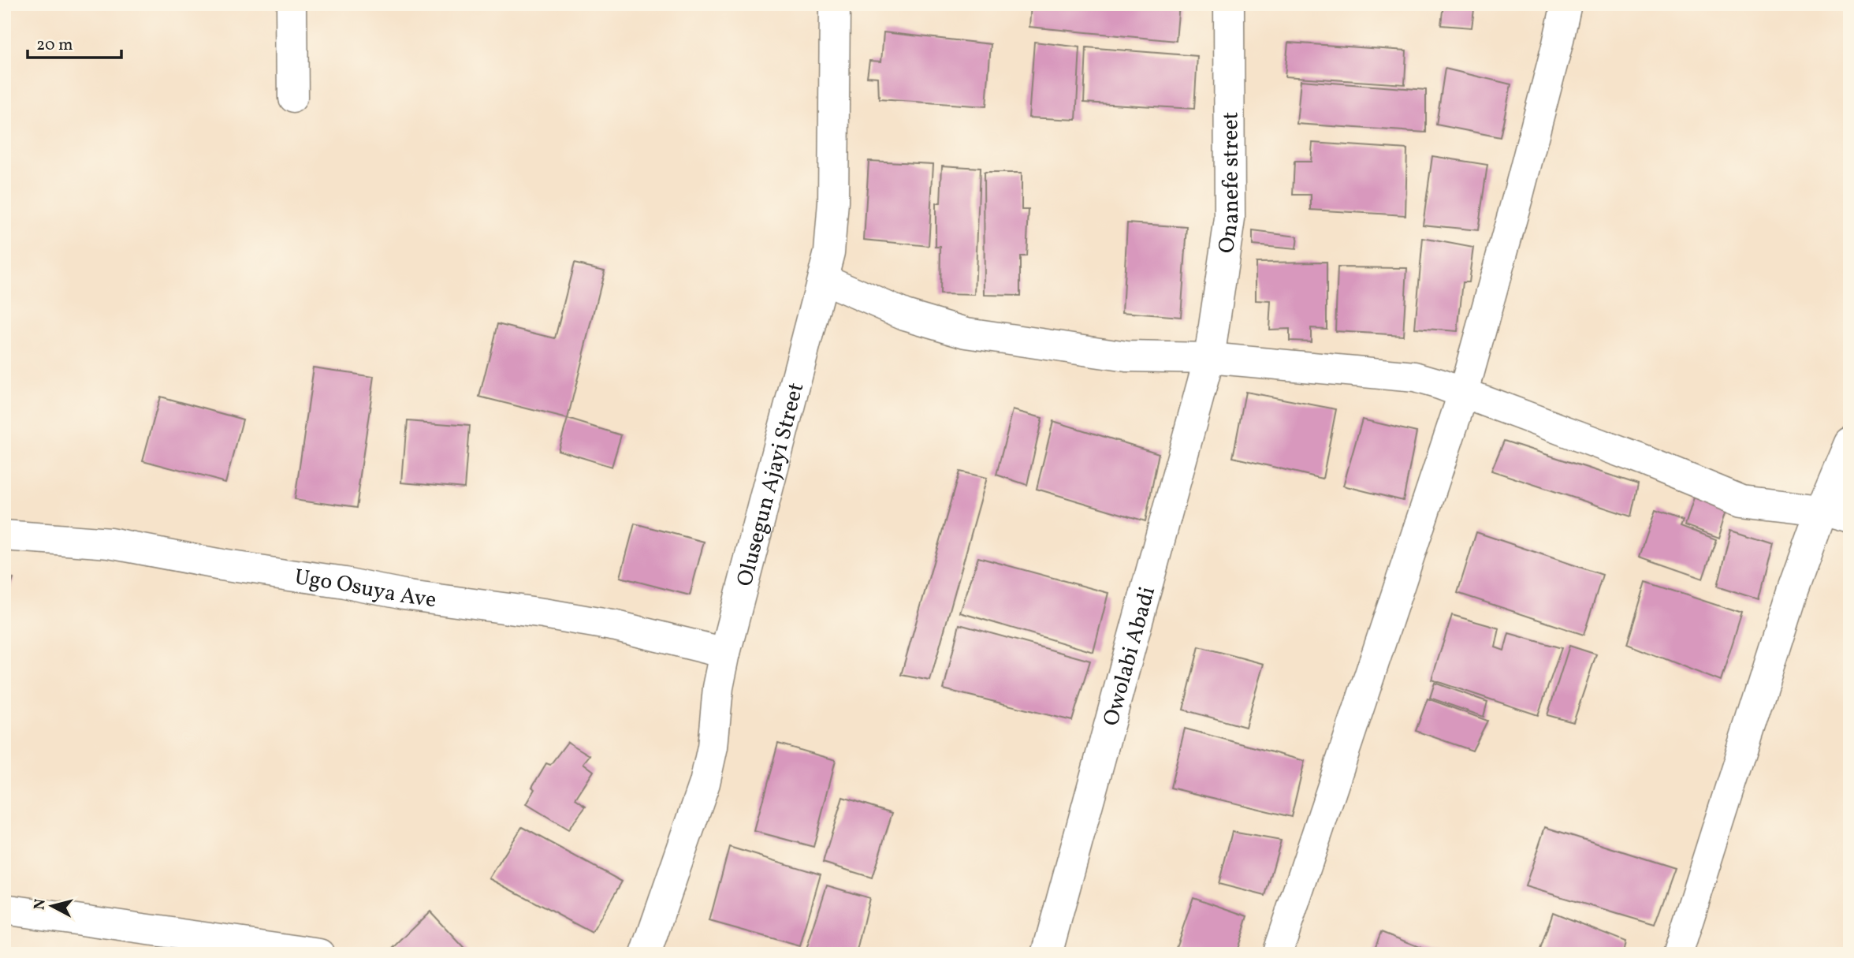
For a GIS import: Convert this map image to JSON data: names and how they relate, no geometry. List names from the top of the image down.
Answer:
{
  "streets": {
    "street": [
      "Onanefe street",
      "Olusegun Ajayi Street",
      "Ugo Osuya Ave",
      "Owolabi Abadi"
    ]
  },
  "crossings": [
    ["Onanefe street", "Owolabi Abadi"],
    ["Olusegun Ajayi Street", "Ugo Osuya Ave"]
  ],
  "scale_bar": "20 m",
  "north": "left"
}
